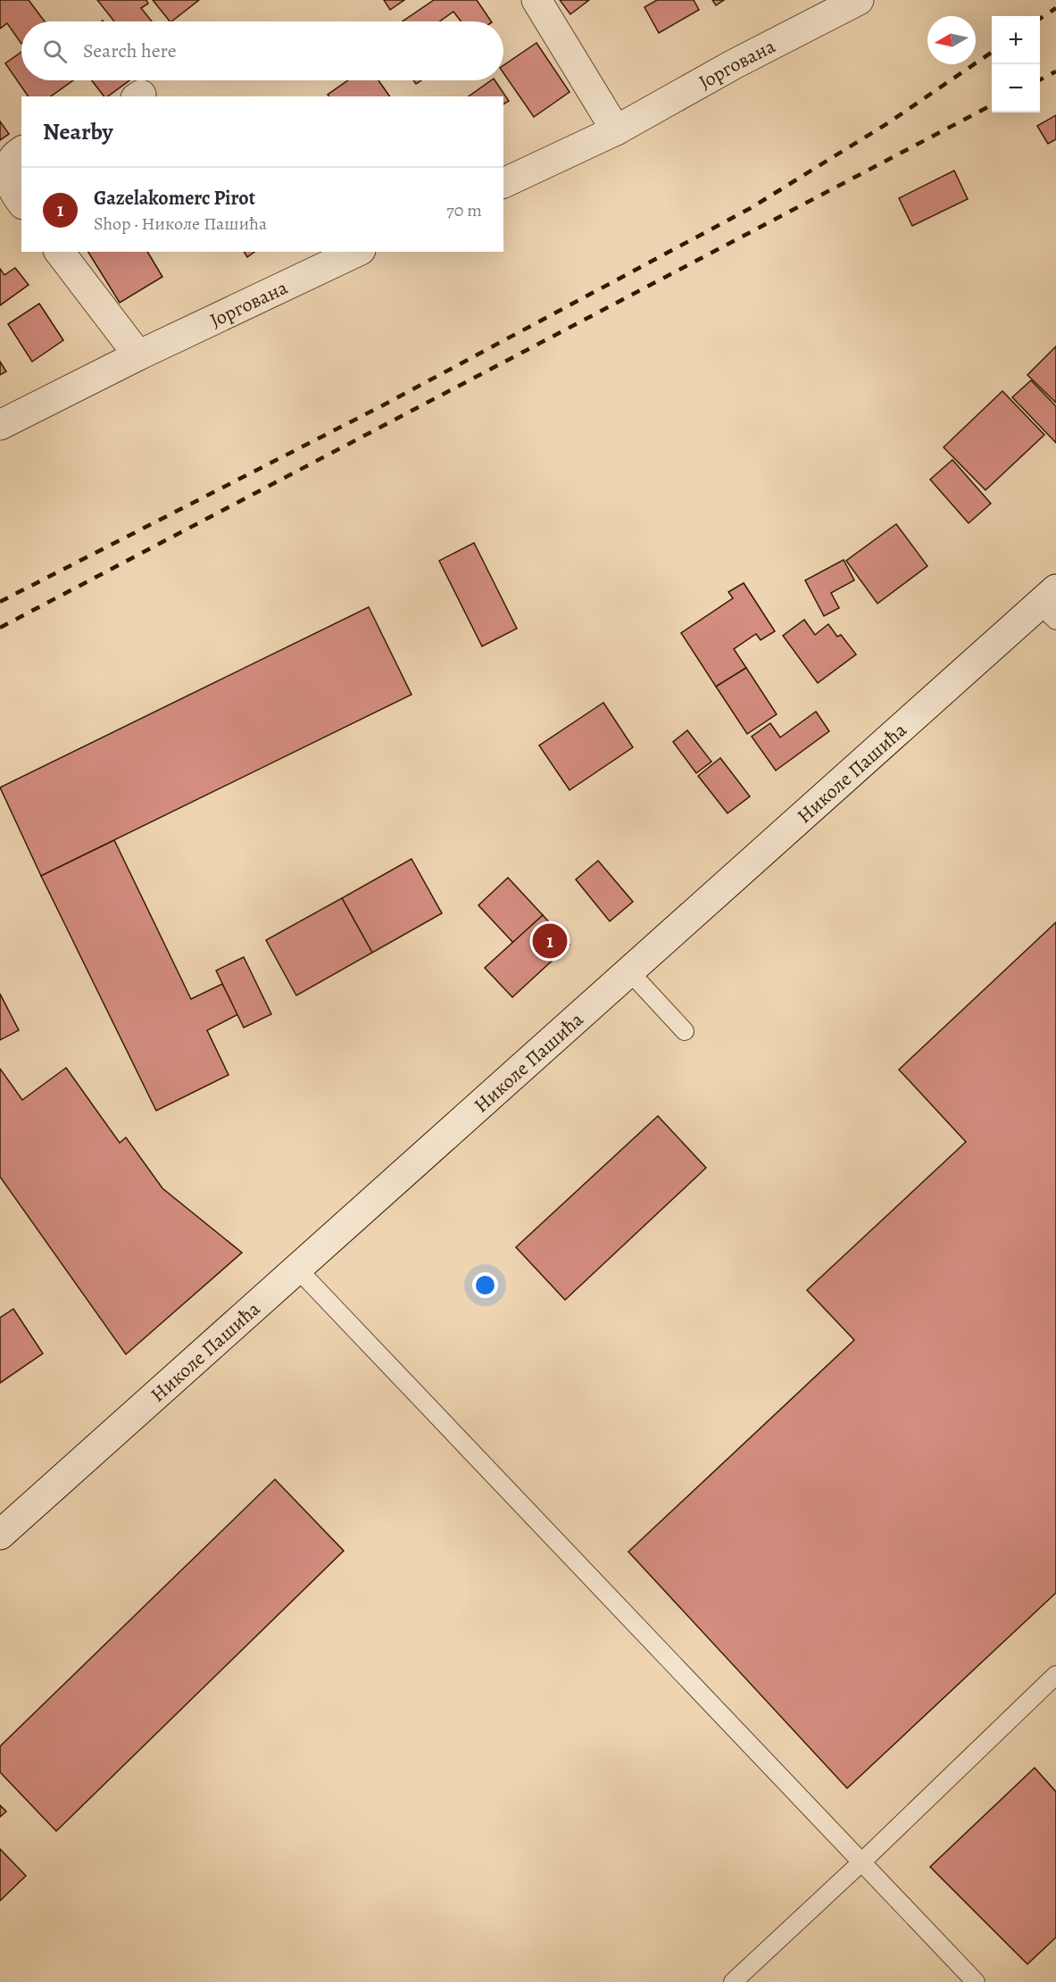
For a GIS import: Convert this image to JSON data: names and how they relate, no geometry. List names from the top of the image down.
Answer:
{
  "streets": {
    "main road": ["Јоргована", "Николе Пашића"]
  },
  "north": "left",
  "page": {
    "map_buttons": ["+", "−"],
    "search": "Search here",
    "heading": "Nearby",
    "list": [
      {
        "mark": "1",
        "name": "Gazelakomerc Pirot",
        "note": "Shop · Николе Пашића",
        "value": "70 m"
      }
    ],
    "pins": "1"
  }
}
